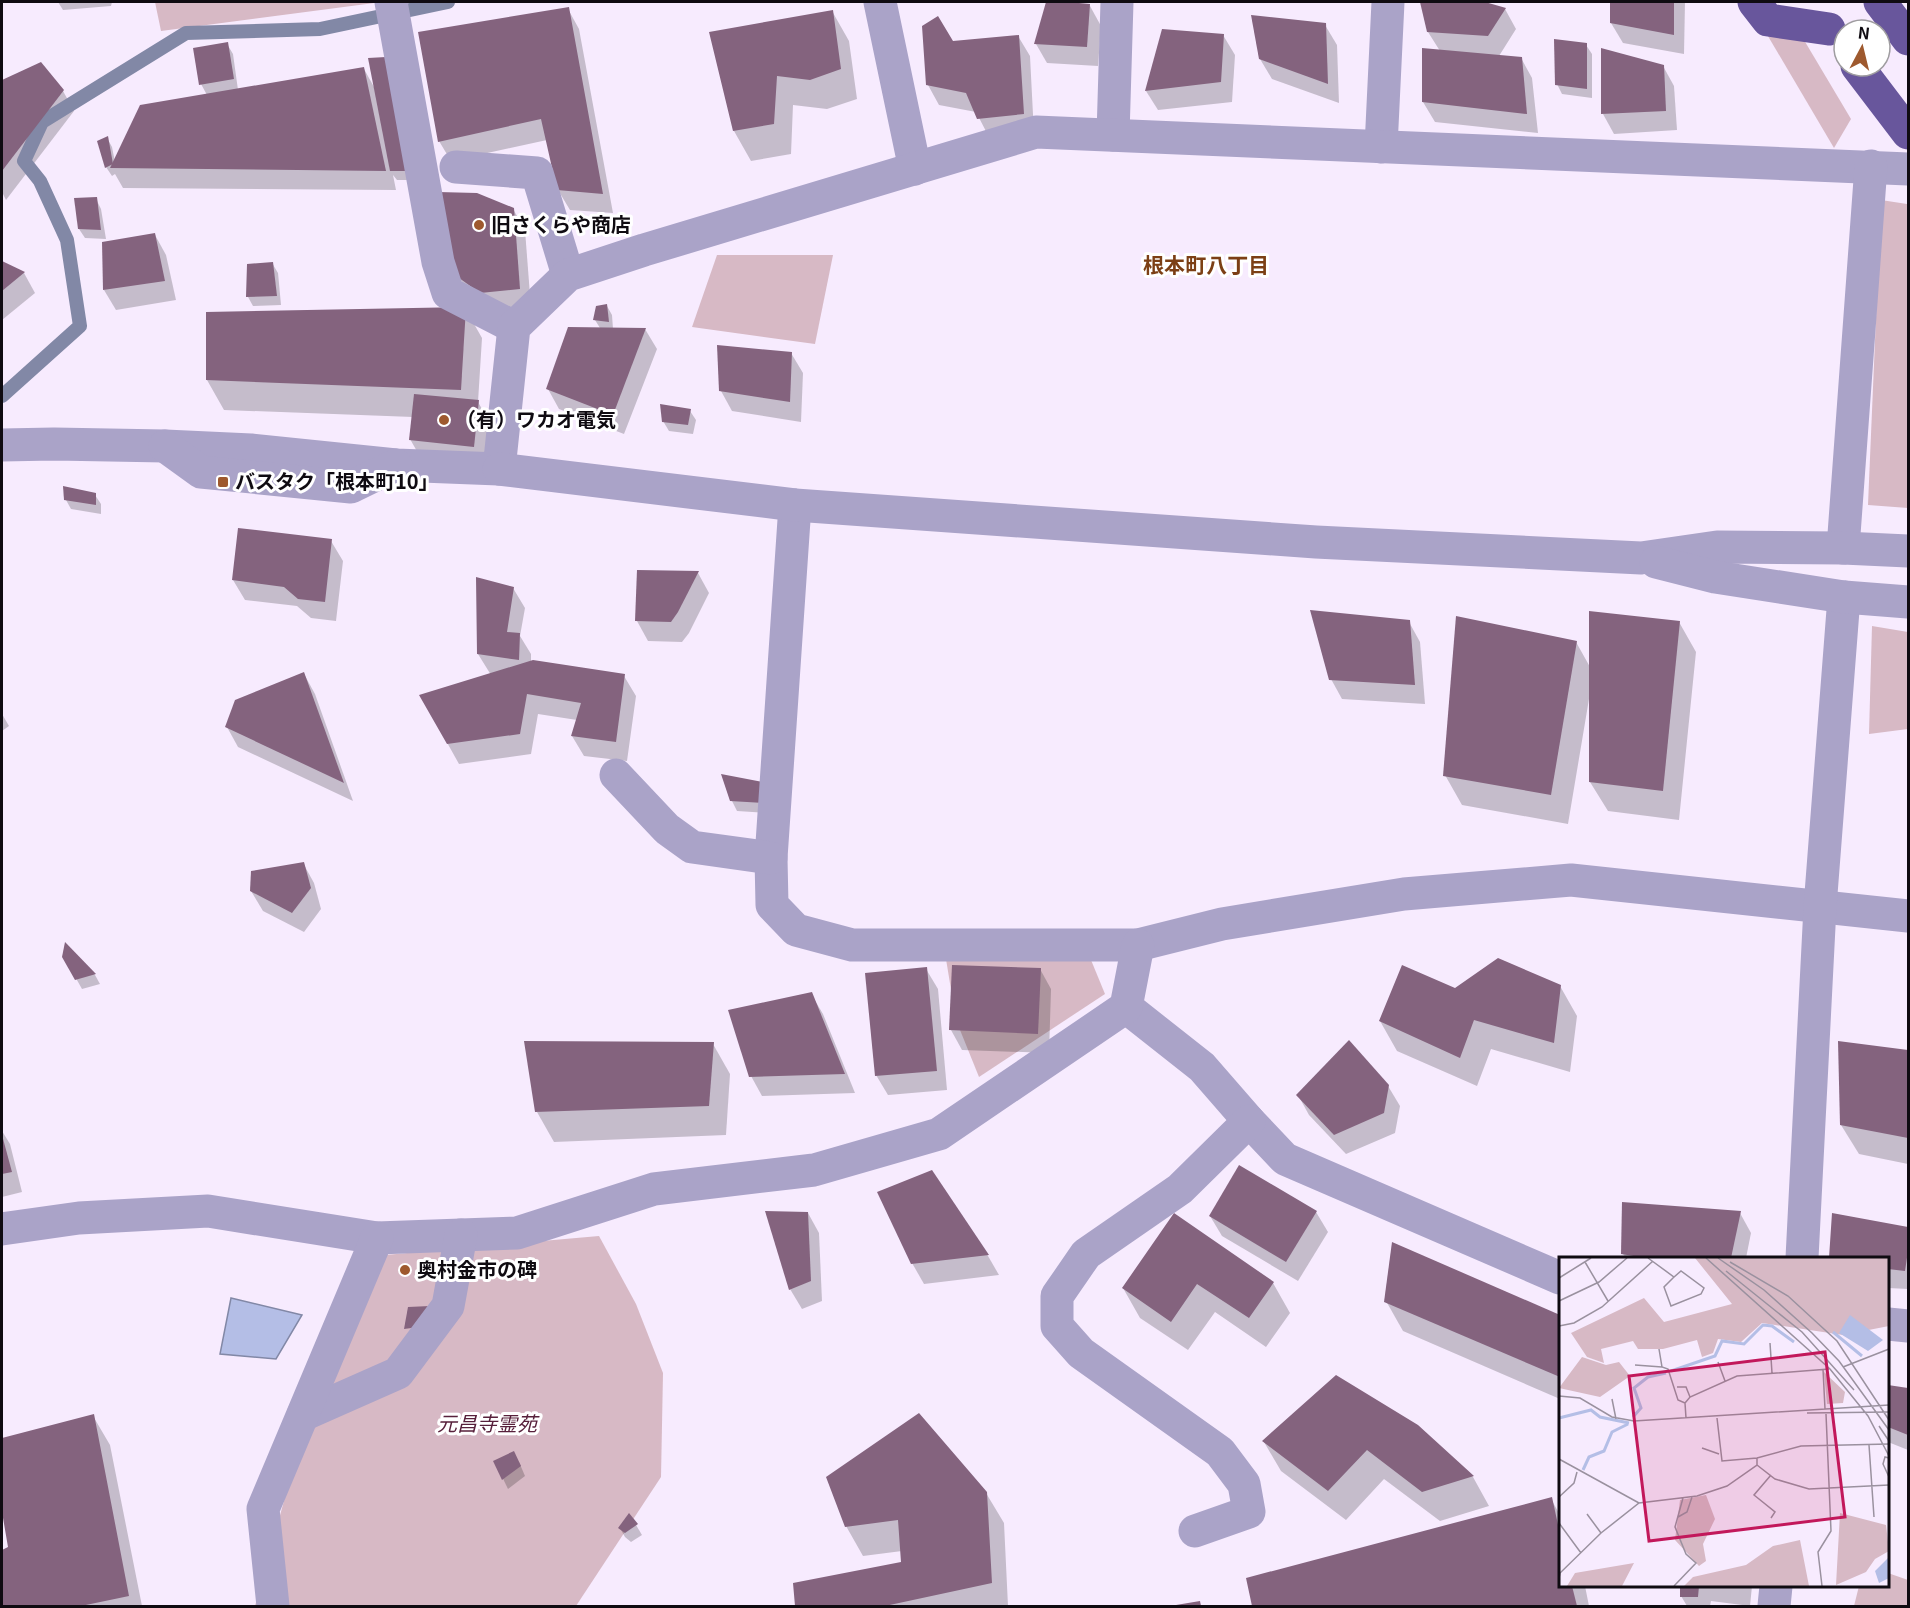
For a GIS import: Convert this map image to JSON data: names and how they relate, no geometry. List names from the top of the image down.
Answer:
{
  "districts": ["根本町八丁目"],
  "parks": ["元昌寺霊苑"],
  "places": {
    "other": ["旧さくらや商店", "（有）ワカオ電気", "奥村金市の碑"],
    "transit": ["バスタク「根本町10」"]
  },
  "north": "top"
}
